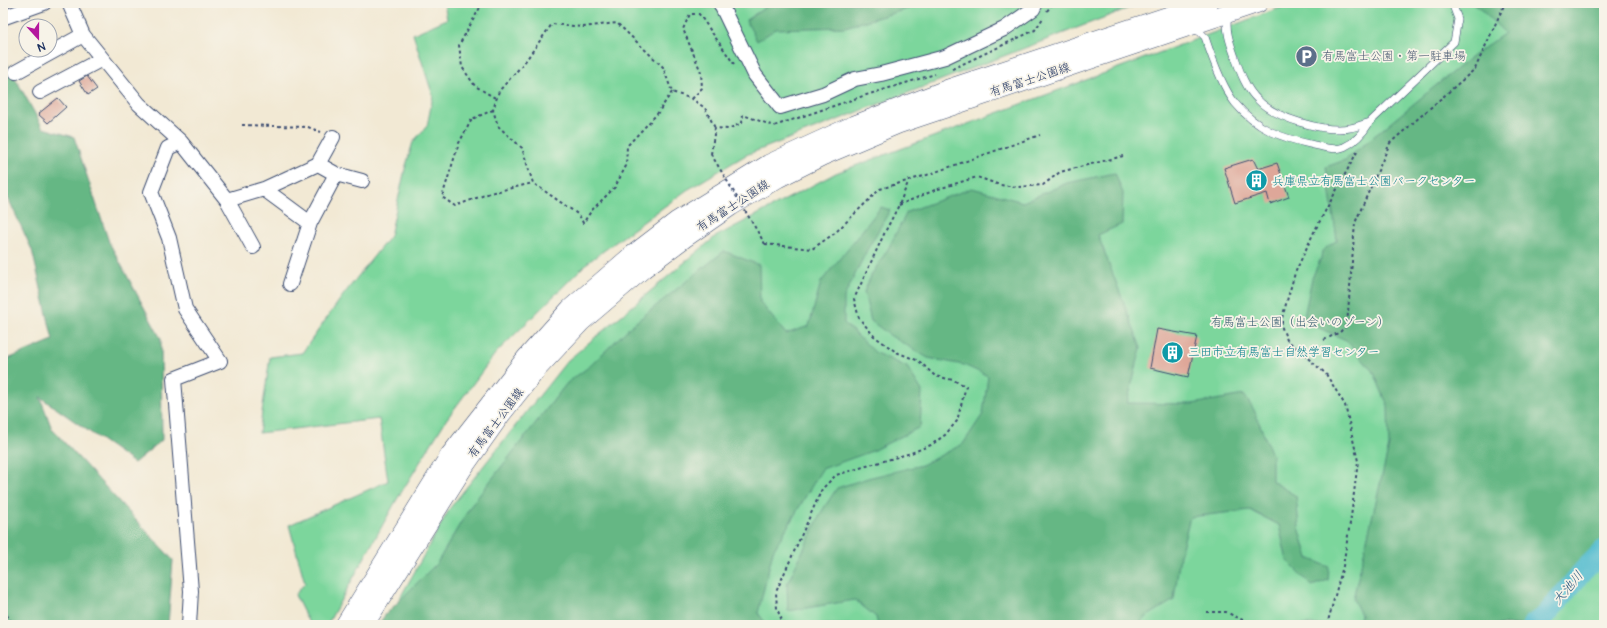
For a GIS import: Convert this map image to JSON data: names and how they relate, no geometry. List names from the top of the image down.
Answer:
{
  "streets": {
    "main road": ["有馬富士公園線"]
  },
  "water": ["大池川"],
  "parks": ["有馬富士公園（出会いのゾーン）"],
  "places": {
    "parking": ["有馬富士公園・第一駐車場"],
    "building": ["兵庫県立有馬富士公園パークセンター", "三田市立有馬富士自然学習センター"]
  },
  "north": "bottom"
}
